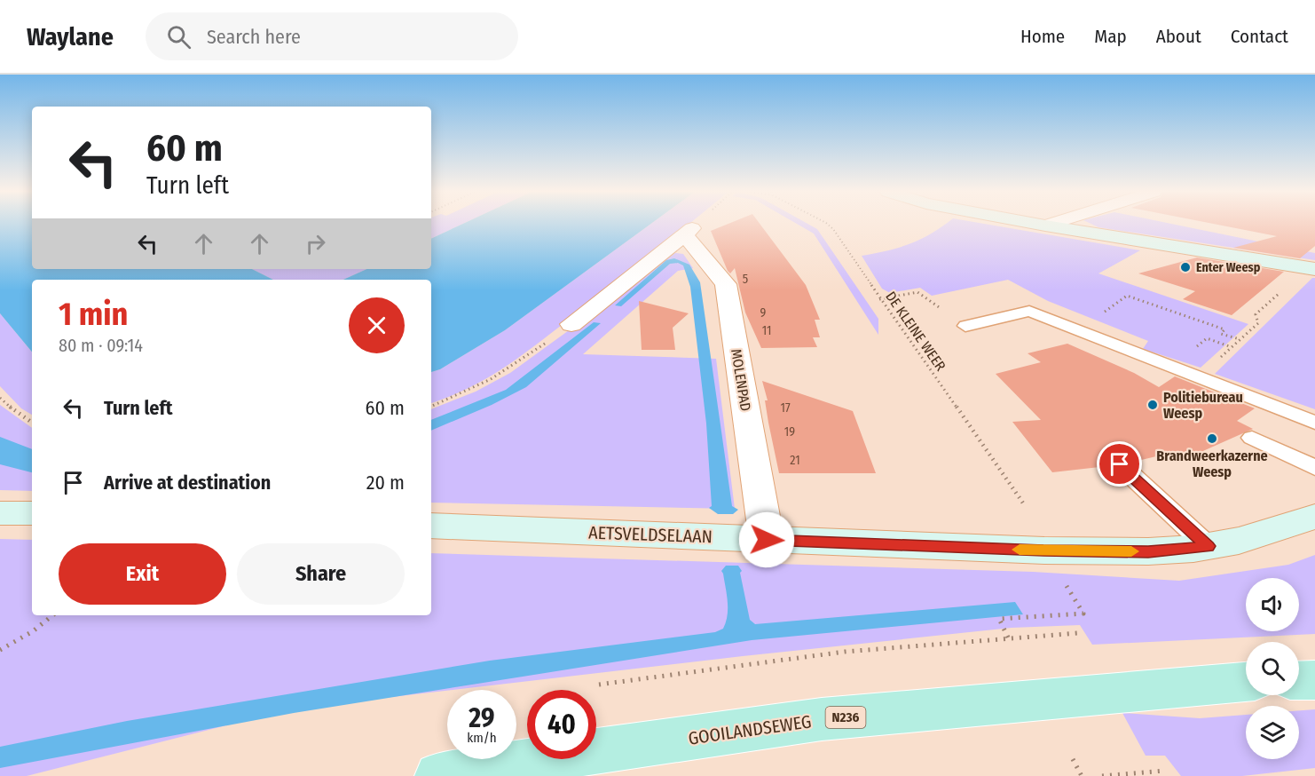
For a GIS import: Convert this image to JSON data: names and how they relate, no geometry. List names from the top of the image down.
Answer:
{
  "streets": {
    "main road": ["N236", "GOOILANDSEWEG"],
    "street": ["MOLENPAD", "AETSVELDSELAAN"],
    "path": ["DE KLEINE WEER"]
  },
  "crossings": [
    ["MOLENPAD", "AETSVELDSELAAN"]
  ],
  "places": ["Enter Weesp", "Politiebureau Weesp", "Brandweerkazerne Weesp"],
  "house_numbers": [
    "5",
    "9",
    "11",
    "17",
    "19",
    "21"
  ],
  "page": {
    "header": "Waylane",
    "search": "Search here",
    "nav": [
      "Home",
      "Map",
      "About",
      "Contact"
    ],
    "turn": ["60 m", "Turn left"],
    "heading": ["1 min", "80 m · 09:14"],
    "list": [
      {
        "name": "Turn left",
        "value": "60 m"
      },
      {
        "name": "Arrive at destination",
        "value": "20 m"
      }
    ],
    "buttons": ["Exit", "Share"],
    "speed": "29 km/h",
    "limit": "40"
  }
}
